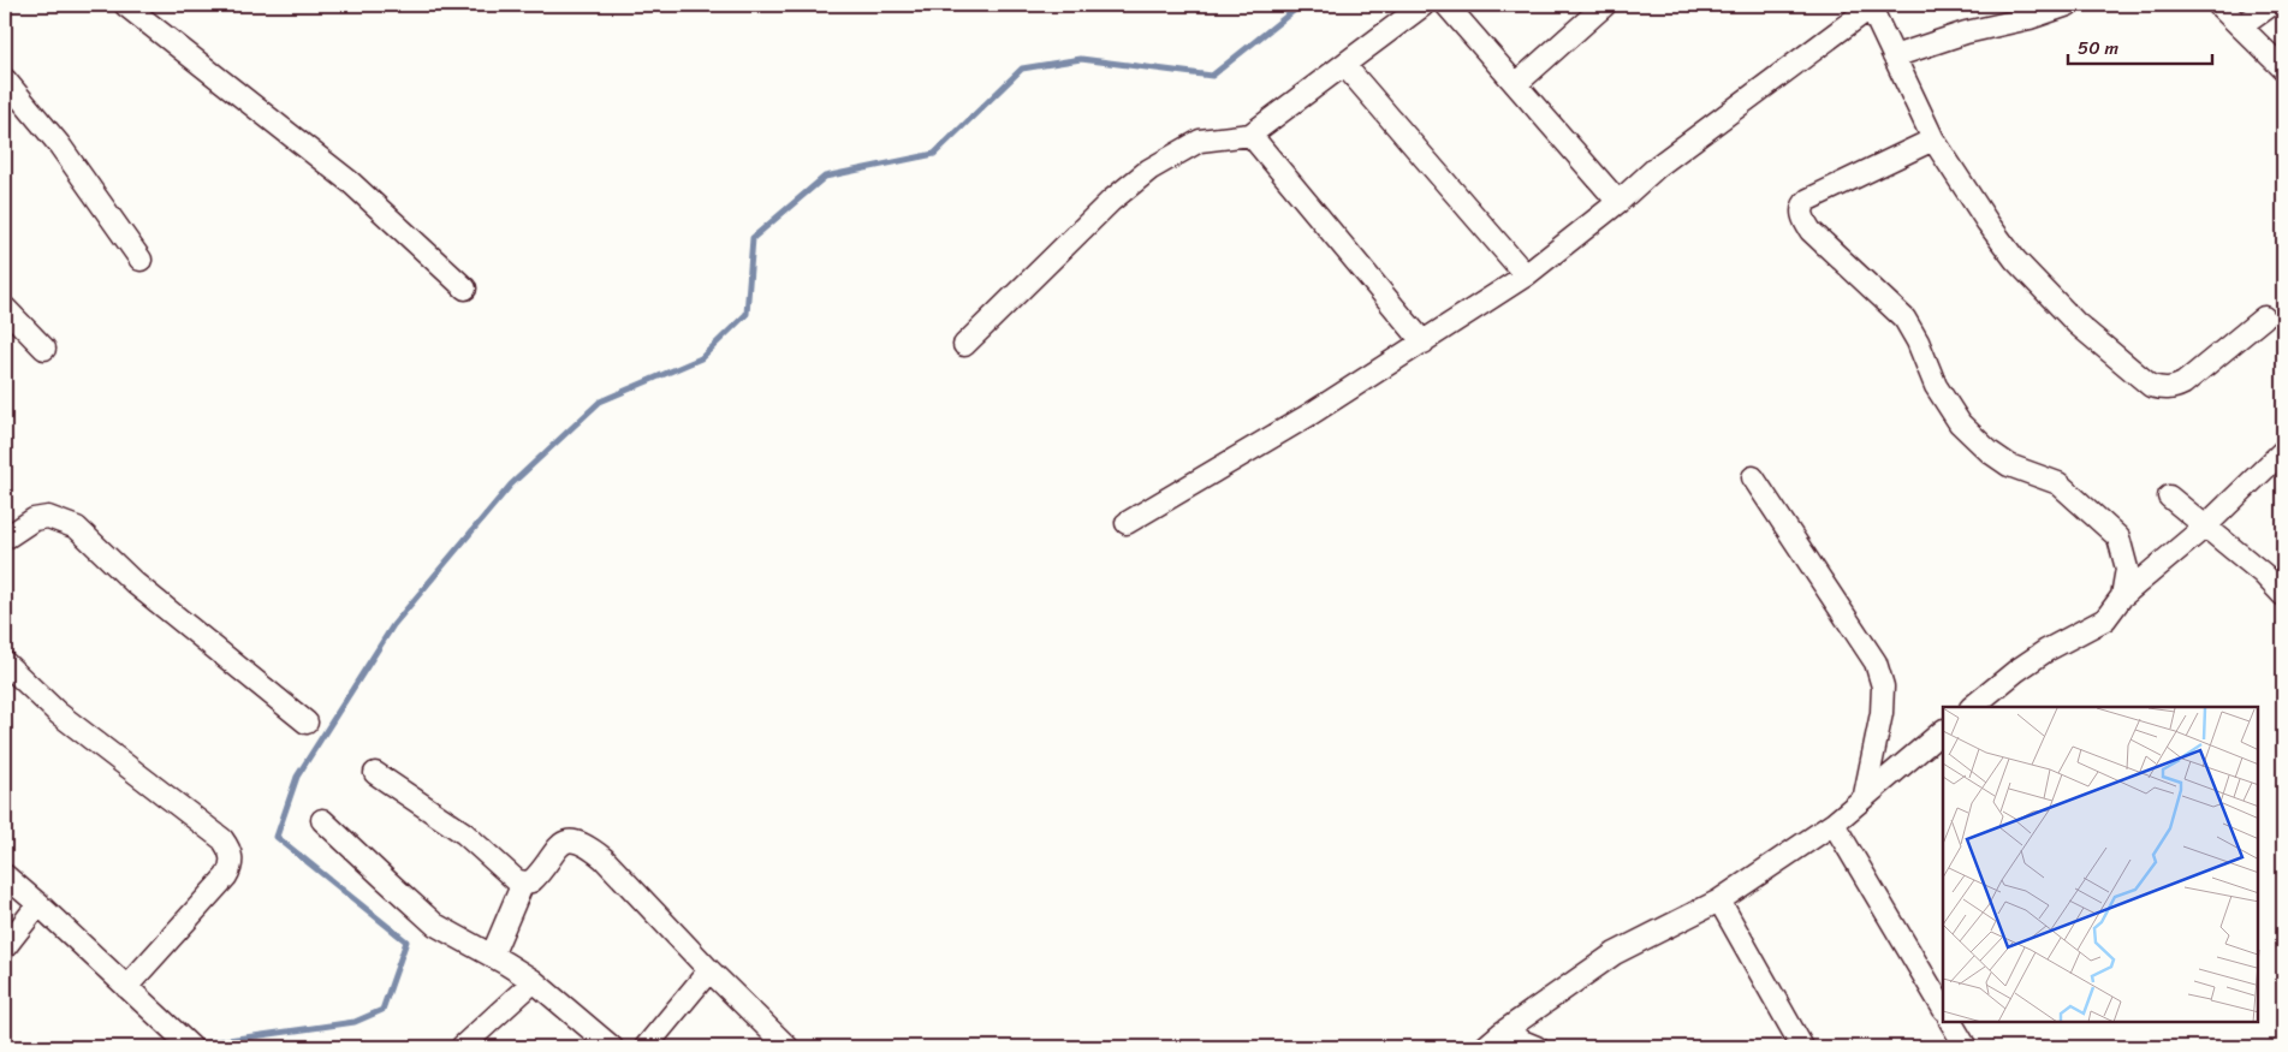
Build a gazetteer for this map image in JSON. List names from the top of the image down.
{
  "scale_bar": "50 m"
}
